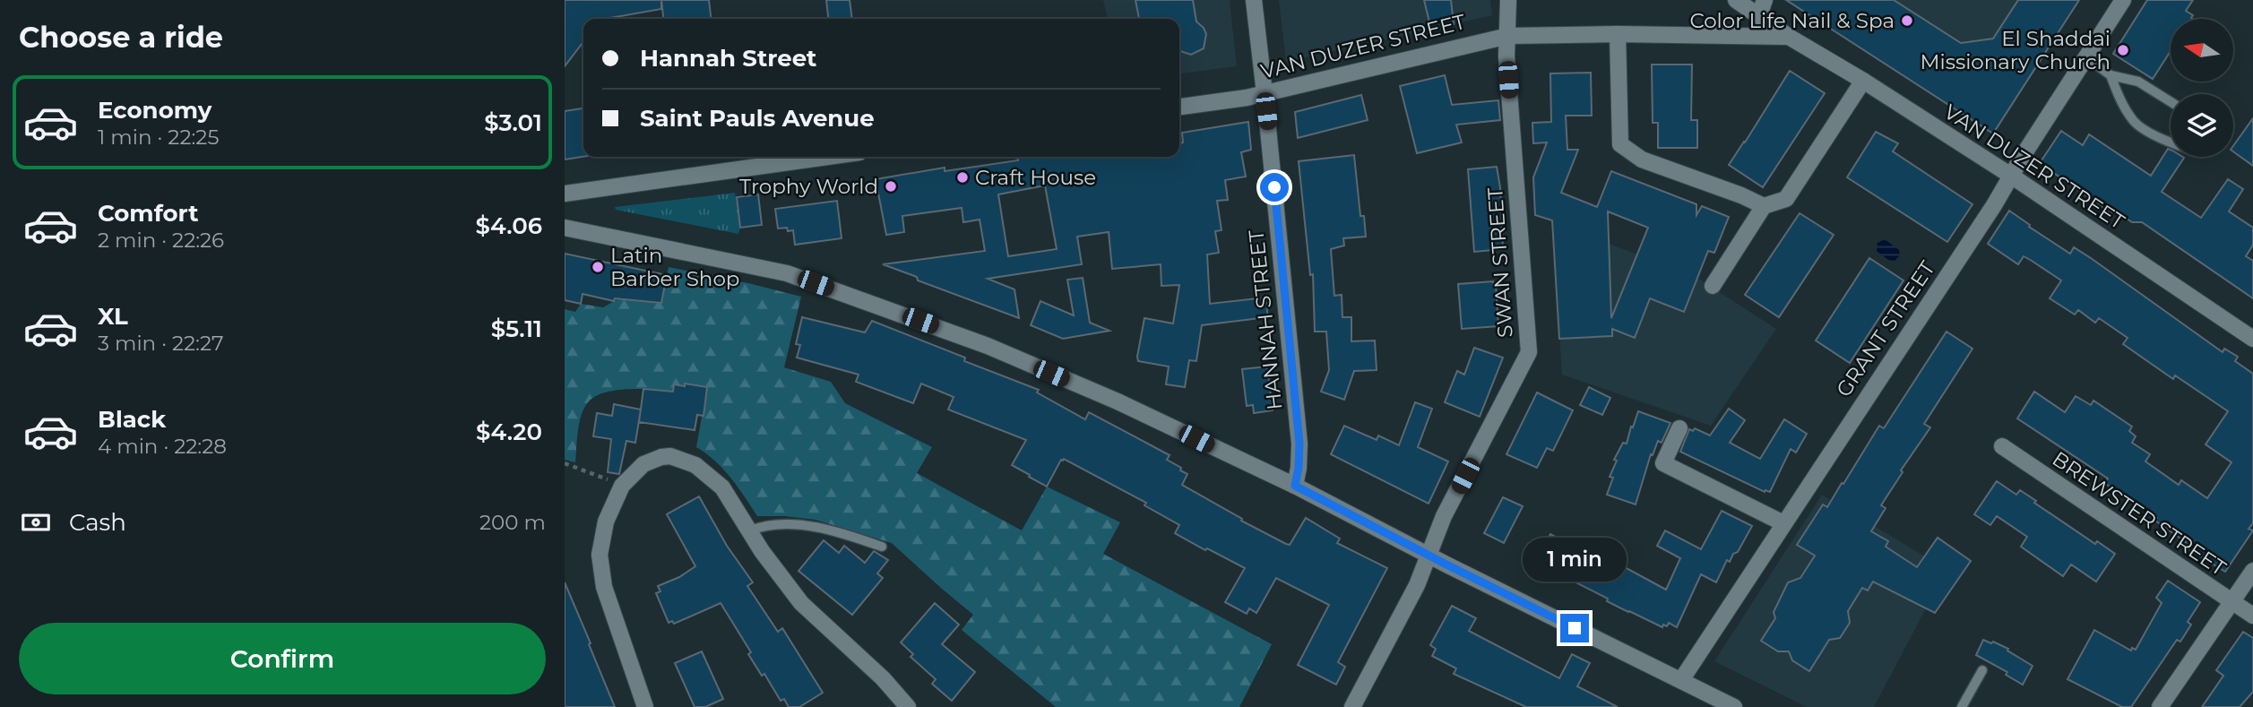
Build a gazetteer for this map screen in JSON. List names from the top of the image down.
{
  "streets": {
    "street": [
      "VAN DUZER STREET",
      "SWAN STREET",
      "HANNAH STREET",
      "GRANT STREET",
      "BREWSTER STREET"
    ]
  },
  "crossings": [
    ["VAN DUZER STREET", "SWAN STREET"],
    ["VAN DUZER STREET", "HANNAH STREET"],
    ["VAN DUZER STREET", "GRANT STREET"]
  ],
  "places": [
    "Color Life Nail & Spa",
    "El Shaddai Missionary Church",
    "Craft House",
    "Trophy World",
    "Latin Barber Shop"
  ],
  "north": "left",
  "page": {
    "heading": "Choose a ride",
    "banner": ["Hannah Street", "Saint Pauls Avenue"],
    "list": [
      {
        "name": "Economy",
        "note": "1 min · 22:25",
        "value": "$3.01"
      },
      {
        "name": "Comfort",
        "note": "2 min · 22:26",
        "value": "$4.06"
      },
      {
        "name": "XL",
        "note": "3 min · 22:27",
        "value": "$5.11"
      },
      {
        "name": "Black",
        "note": "4 min · 22:28",
        "value": "$4.20"
      }
    ],
    "pay": ["Cash", "200 m"],
    "bubble": "1 min",
    "buttons": "Confirm"
  }
}
